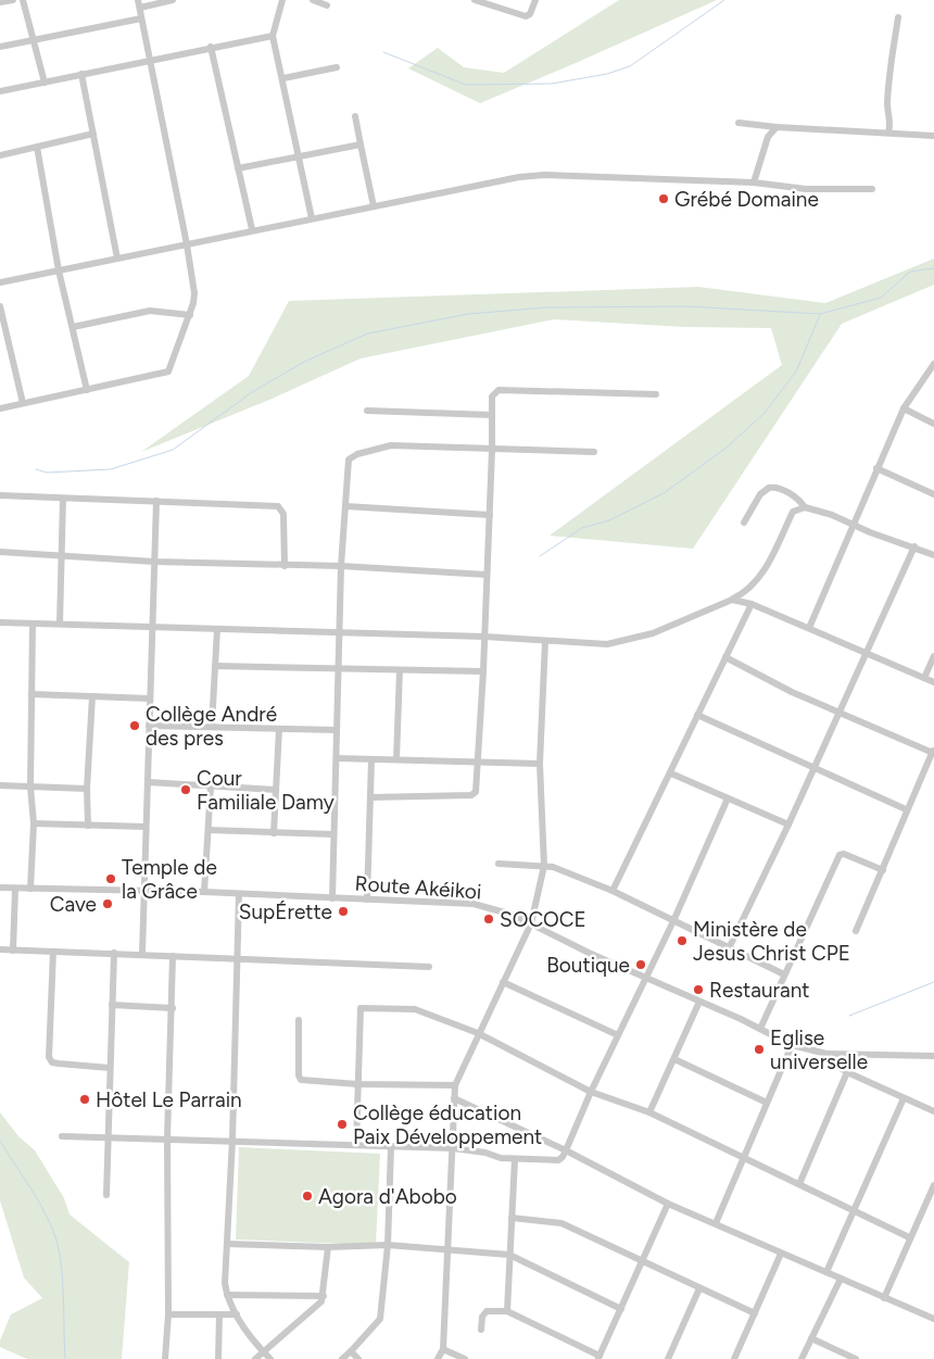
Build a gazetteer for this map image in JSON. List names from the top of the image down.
{
  "streets": {
    "street": ["Route Akéikoi"]
  },
  "places": [
    "Grébé Domaine",
    "Collège André des pres",
    "Cour Familiale Damy",
    "Temple de la Grâce",
    "Cave",
    "SupÉrette",
    "SOCOCE",
    "Ministère de Jesus Christ CPE",
    "Boutique",
    "Restaurant",
    "Eglise universelle",
    "Hôtel Le Parrain",
    "Collège éducation Paix Développement",
    "Agora d'Abobo"
  ]
}
